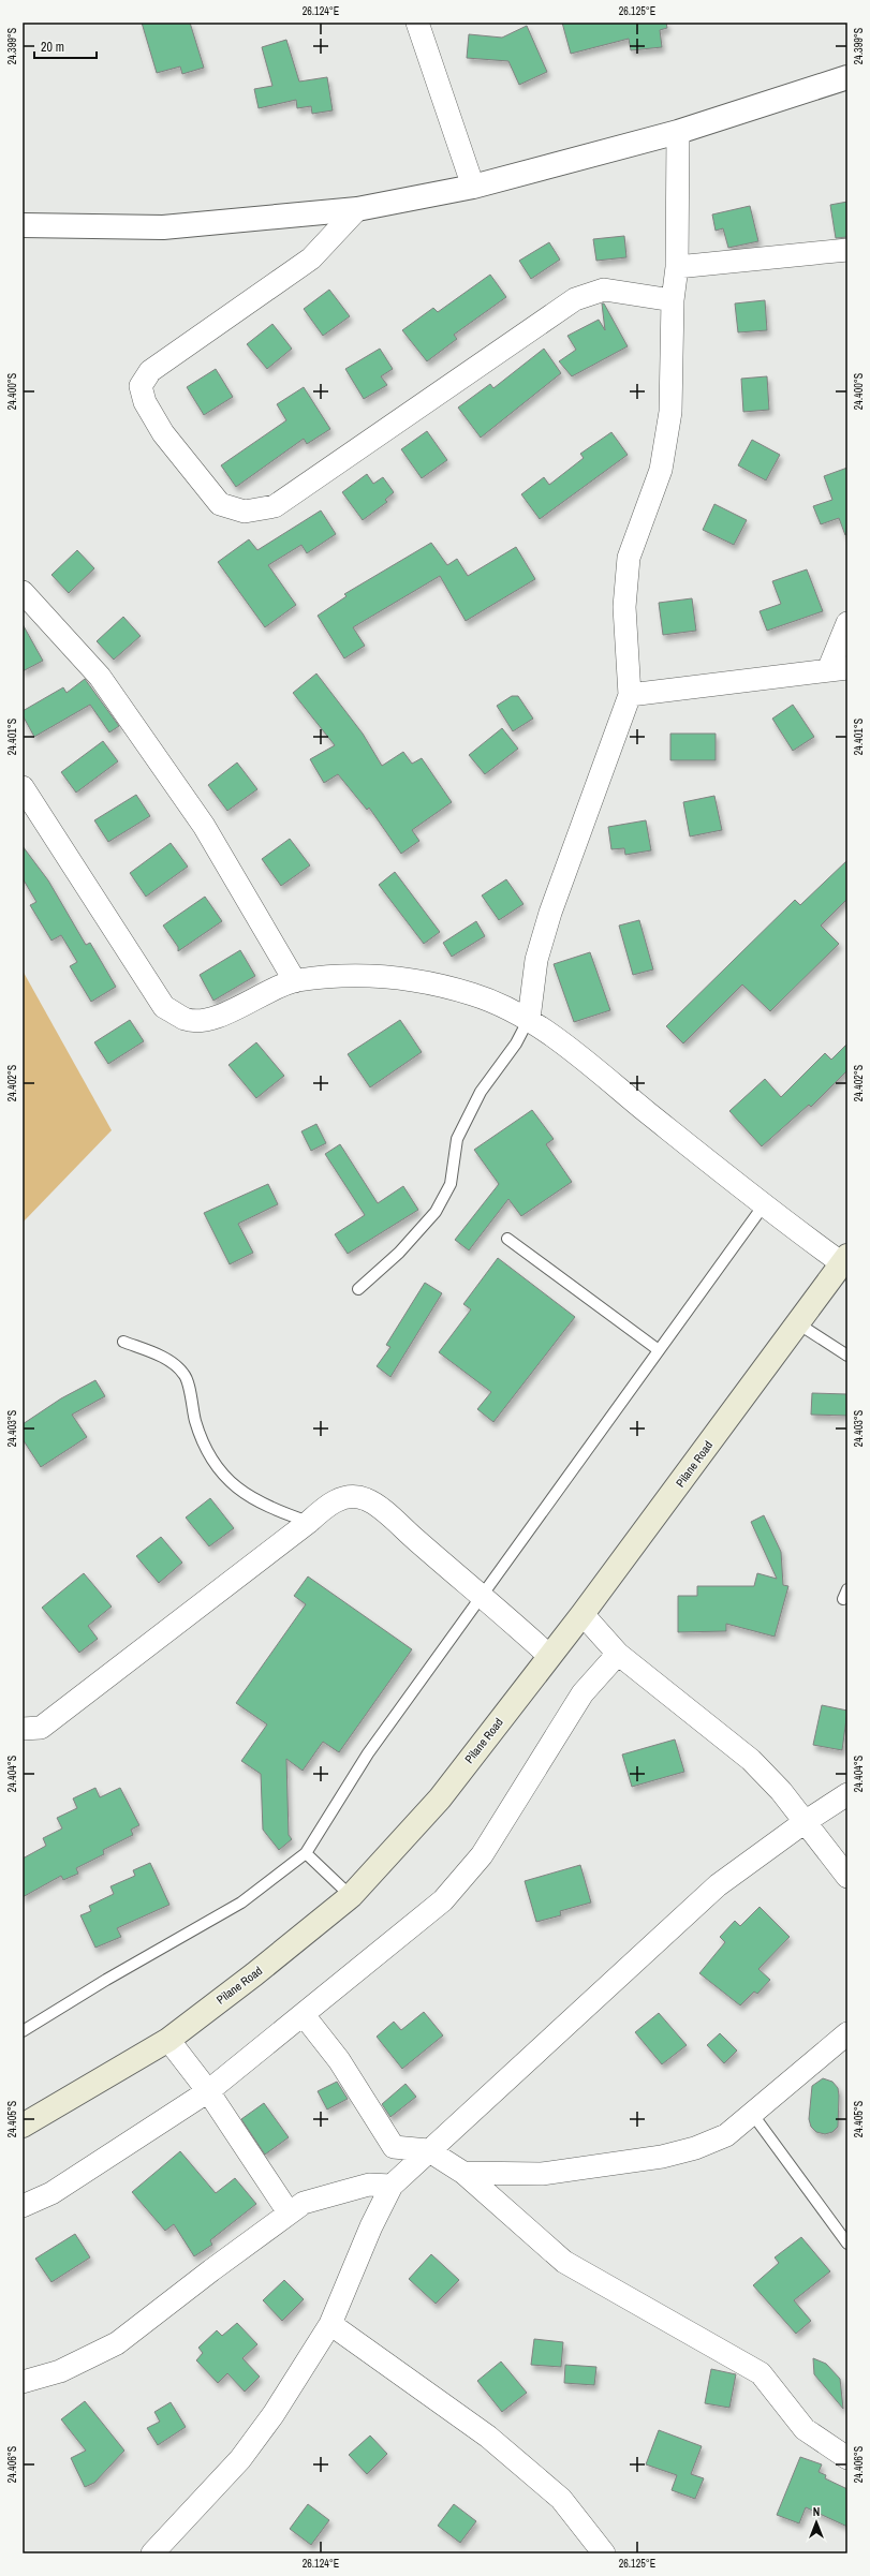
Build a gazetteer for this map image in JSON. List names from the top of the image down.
{
  "streets": {
    "main road": ["Pilane Road"]
  },
  "scale_bar": "20 m",
  "north": "top",
  "coordinates": [
    "26.124°E",
    "26.125°E",
    "24.399°S",
    "24.400°S",
    "24.401°S",
    "24.402°S",
    "24.403°S",
    "24.404°S",
    "24.405°S",
    "24.406°S"
  ]
}
